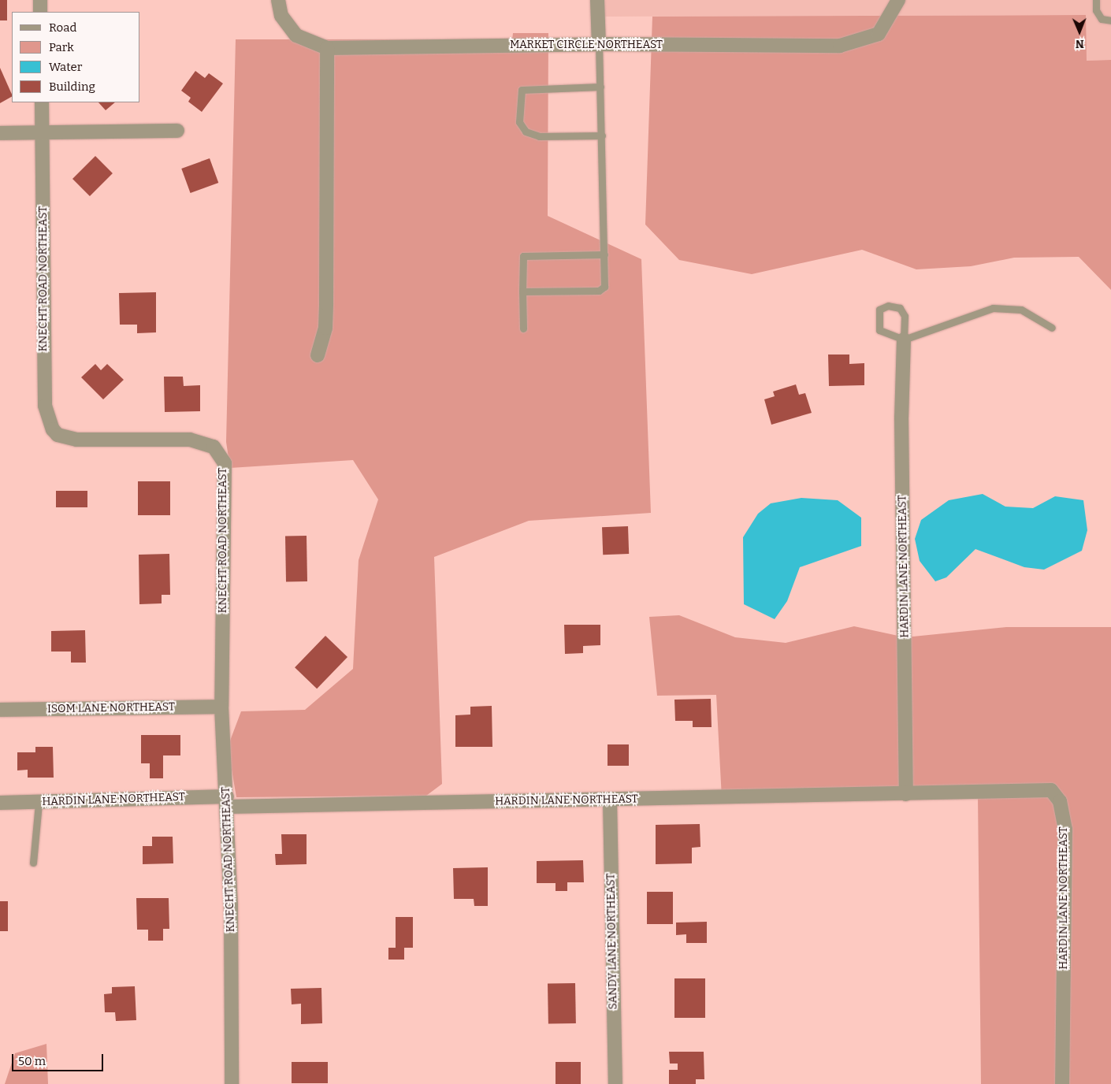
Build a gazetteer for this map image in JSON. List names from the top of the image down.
{
  "streets": {
    "street": [
      "MARKET CIRCLE NORTHEAST",
      "KNECHT ROAD NORTHEAST",
      "HARDIN LANE NORTHEAST",
      "ISOM LANE NORTHEAST",
      "SANDY LANE NORTHEAST"
    ]
  },
  "crossings": [
    ["KNECHT ROAD NORTHEAST", "HARDIN LANE NORTHEAST"],
    ["KNECHT ROAD NORTHEAST", "ISOM LANE NORTHEAST"],
    ["HARDIN LANE NORTHEAST", "SANDY LANE NORTHEAST"]
  ],
  "legend": [
    "Road",
    "Park",
    "Water",
    "Building"
  ],
  "scale_bar": "50 m",
  "north": "bottom"
}
